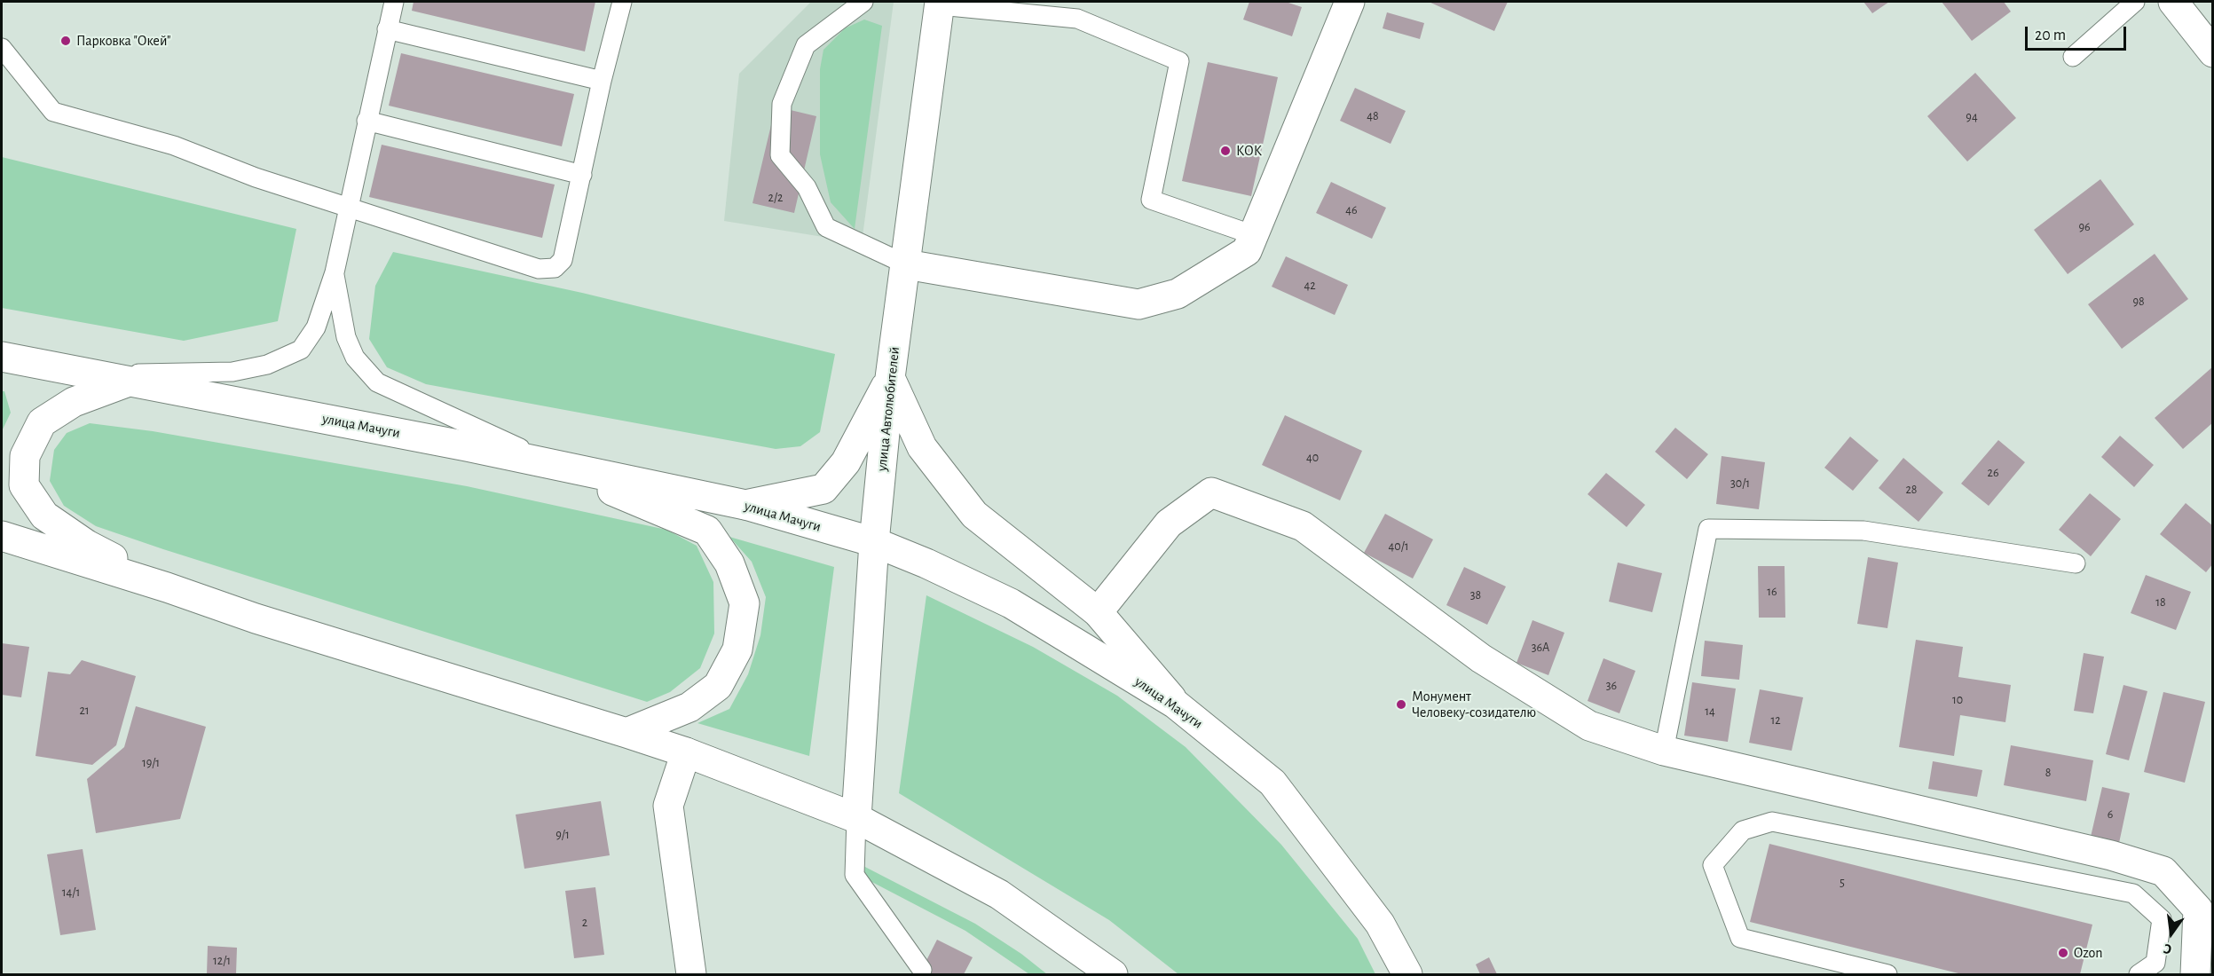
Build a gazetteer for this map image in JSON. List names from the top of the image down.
{
  "streets": {
    "street": ["улица Автолюбителей", "улица Мачуги"]
  },
  "crossings": [
    ["улица Автолюбителей", "улица Мачуги"]
  ],
  "places": [
    "Парковка \"Окей\"",
    "КОК",
    "Монумент Человеку-созидателю",
    "Ozon"
  ],
  "house_numbers": [
    "48",
    "94",
    "2/2",
    "46",
    "96",
    "42",
    "98",
    "40",
    "26",
    "30/1",
    "28",
    "40/1",
    "16",
    "38",
    "18",
    "36А",
    "36",
    "10",
    "21",
    "14",
    "12",
    "19/1",
    "8",
    "6",
    "9/1",
    "5",
    "14/1",
    "2",
    "12/1"
  ],
  "scale_bar": "20 m",
  "north": "bottom"
}
